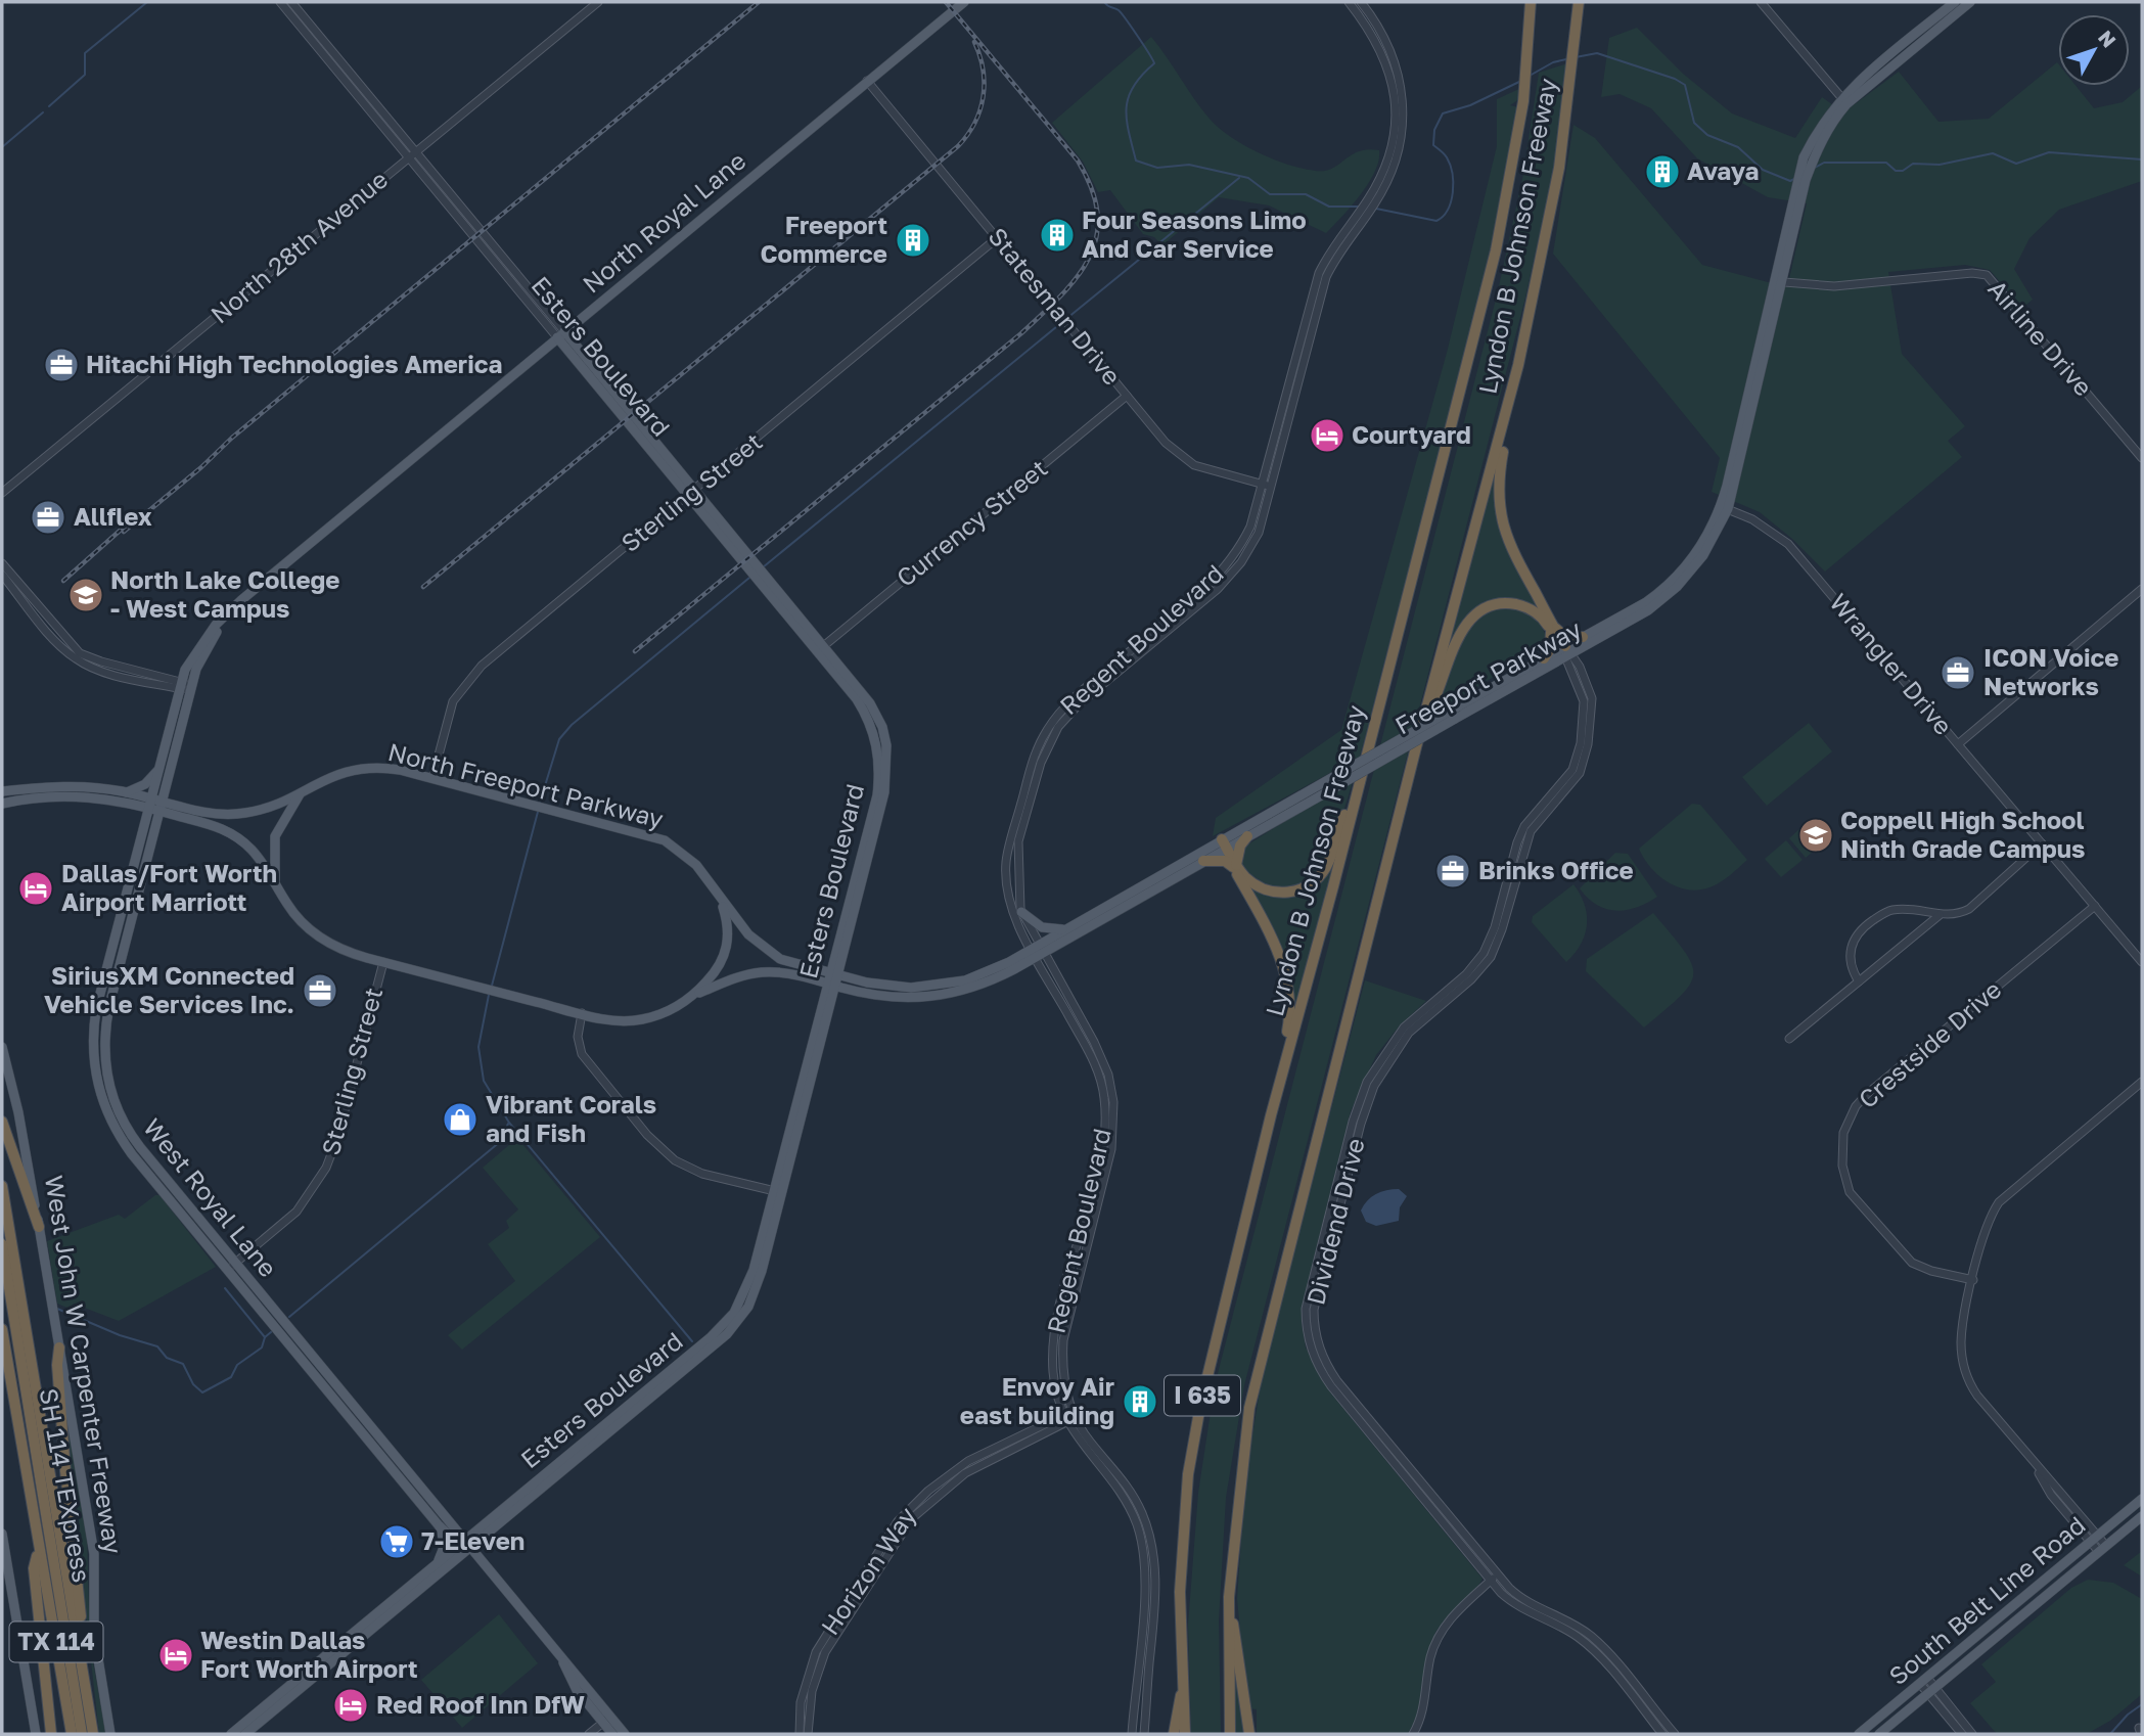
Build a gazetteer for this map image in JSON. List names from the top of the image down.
{
  "streets": {
    "highway": [
      "Lyndon B Johnson Freeway",
      "West John W Carpenter Freeway",
      "I 635",
      "SH 114 TEXpress",
      "TX 114"
    ],
    "main road": [
      "North Royal Lane",
      "Esters Boulevard",
      "Freeport Parkway",
      "North Freeport Parkway",
      "West Royal Lane",
      "South Belt Line Road"
    ],
    "street": [
      "North 28th Avenue",
      "Statesman Drive",
      "Airline Drive",
      "Sterling Street",
      "Currency Street",
      "Regent Boulevard",
      "Wrangler Drive",
      "Crestside Drive",
      "Dividend Drive",
      "Horizon Way"
    ]
  },
  "crossings": [
    ["North Royal Lane", "Statesman Drive"],
    ["North Royal Lane", "Esters Boulevard"],
    ["North Royal Lane", "West Royal Lane"],
    ["North 28th Avenue", "Esters Boulevard"],
    ["Statesman Drive", "Sterling Street"],
    ["Statesman Drive", "Currency Street"],
    ["Statesman Drive", "Regent Boulevard"],
    ["Airline Drive", "Freeport Parkway"],
    ["Esters Boulevard", "Sterling Street"],
    ["Esters Boulevard", "Currency Street"],
    ["Esters Boulevard", "Freeport Parkway"],
    ["Esters Boulevard", "West Royal Lane"],
    ["Sterling Street", "North Freeport Parkway"],
    ["Sterling Street", "West Royal Lane"],
    ["Regent Boulevard", "Freeport Parkway"],
    ["Regent Boulevard", "Horizon Way"],
    ["Wrangler Drive", "Freeport Parkway"],
    ["Wrangler Drive", "Crestside Drive"],
    ["Freeport Parkway", "North Freeport Parkway"],
    ["Freeport Parkway", "Dividend Drive"]
  ],
  "places": {
    "building": [
      "Avaya",
      "Four Seasons Limo And Car Service",
      "Freeport Commerce",
      "Envoy Air east building"
    ],
    "office": [
      "Hitachi High Technologies America",
      "Allflex",
      "ICON Voice Networks",
      "Brinks Office",
      "SiriusXM Connected Vehicle Services Inc."
    ],
    "hotel": [
      "Courtyard",
      "Dallas/Fort Worth Airport Marriott",
      "Westin Dallas Fort Worth Airport",
      "Red Roof Inn DfW"
    ],
    "school or university": ["North Lake College - West Campus", "Coppell High School Ninth Grade Campus"],
    "shop": ["Vibrant Corals and Fish"],
    "supermarket": ["7-Eleven"]
  },
  "north": "top right"
}
